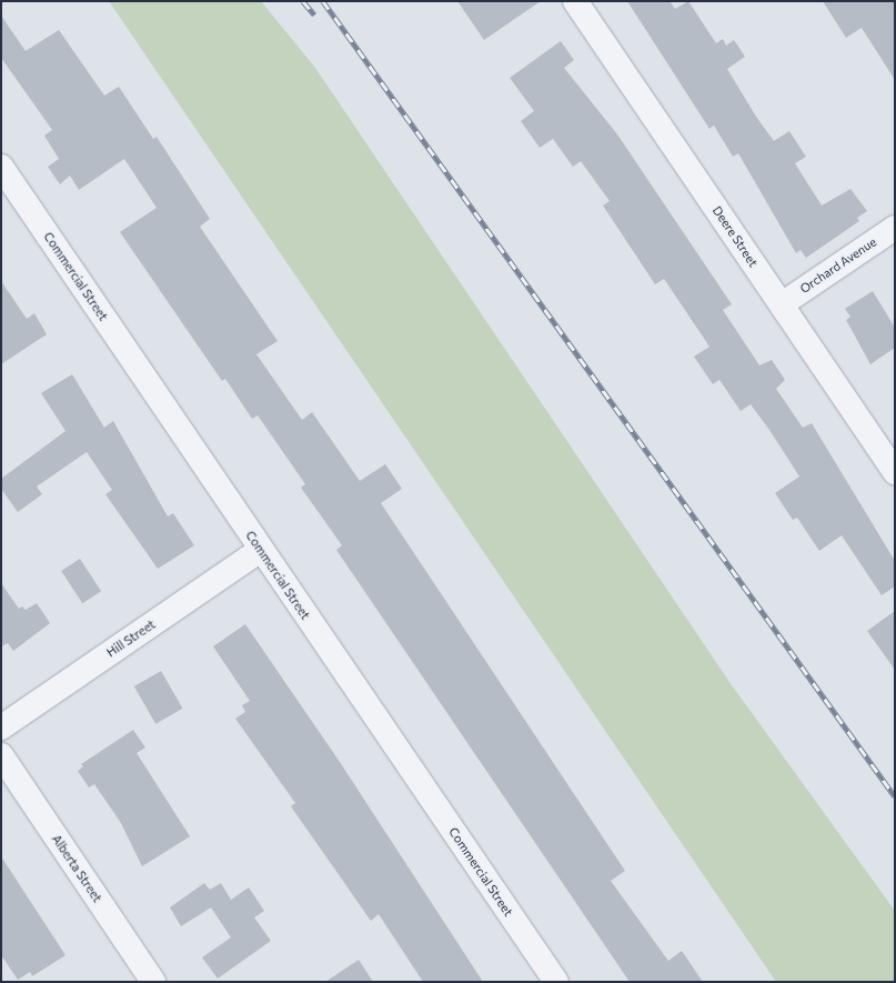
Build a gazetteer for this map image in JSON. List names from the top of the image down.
{
  "streets": {
    "street": [
      "Deere Street",
      "Orchard Avenue",
      "Commercial Street",
      "Hill Street",
      "Alberta Street"
    ]
  },
  "crossings": [
    ["Deere Street", "Orchard Avenue"],
    ["Commercial Street", "Hill Street"]
  ]
}
